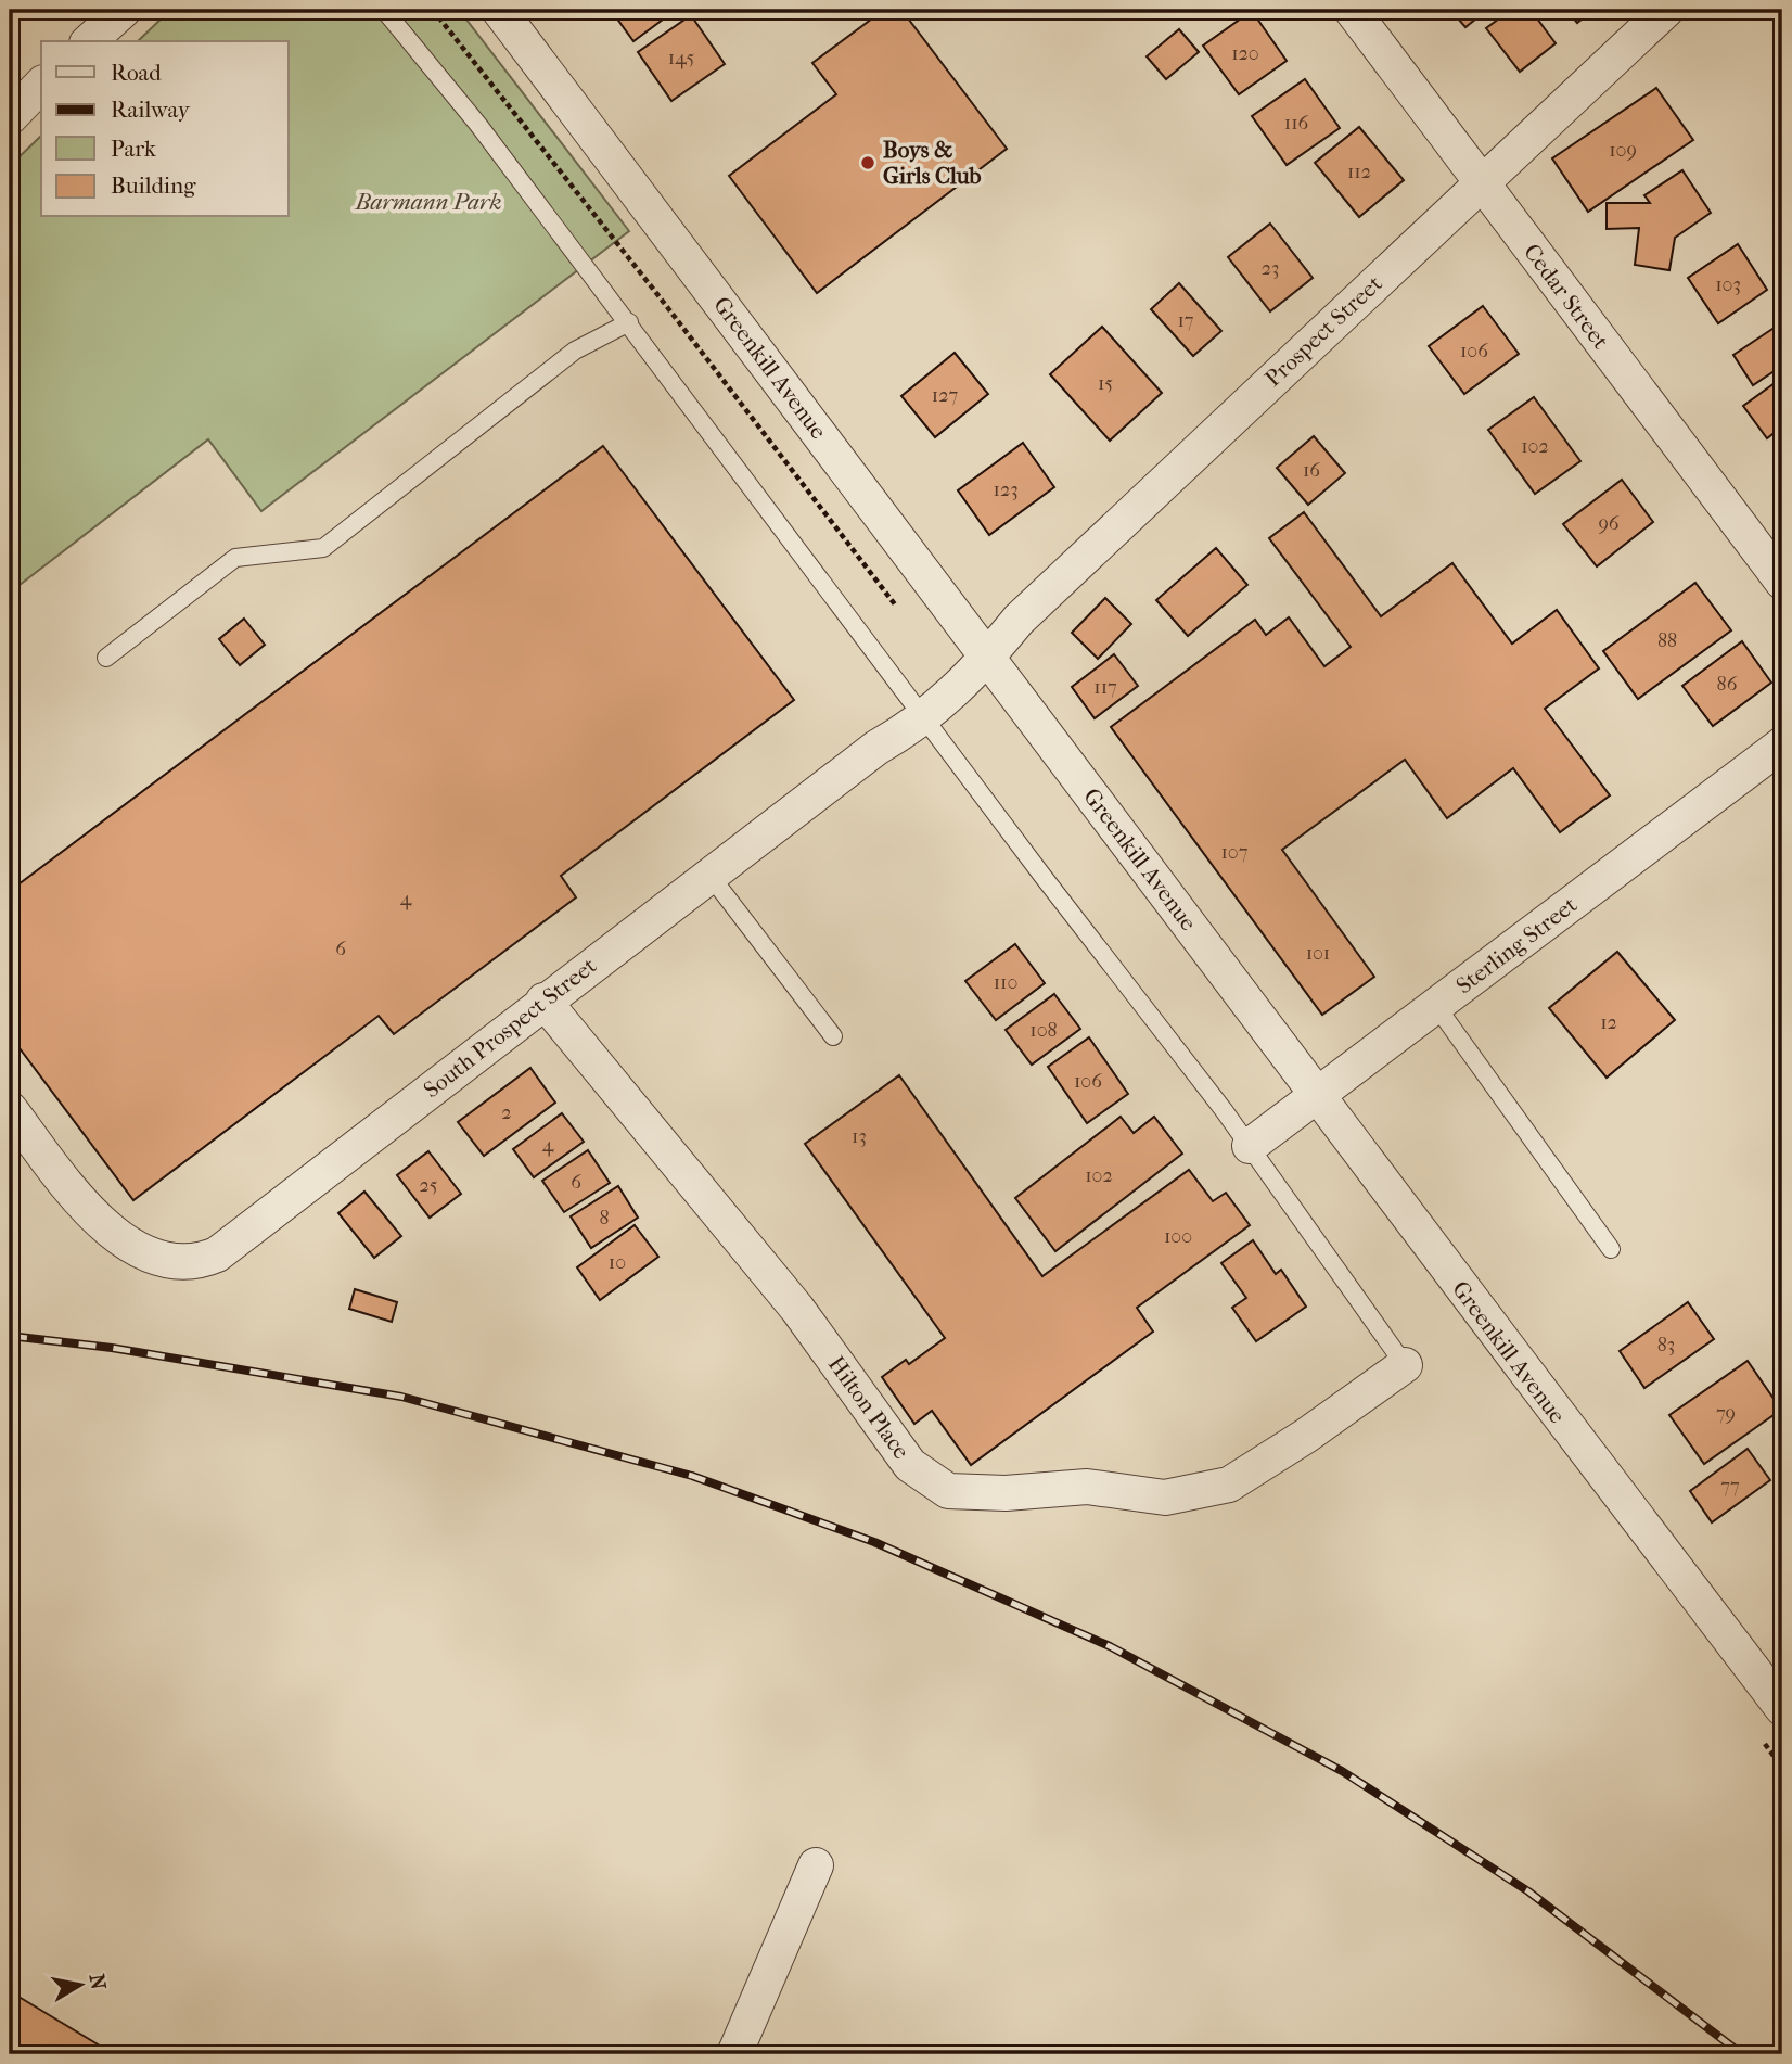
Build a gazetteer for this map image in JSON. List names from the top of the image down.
{
  "streets": {
    "street": [
      "Cedar Street",
      "Prospect Street",
      "Greenkill Avenue",
      "Sterling Street",
      "South Prospect Street",
      "Hilton Place"
    ]
  },
  "crossings": [
    ["Cedar Street", "Prospect Street"],
    ["Prospect Street", "Greenkill Avenue"],
    ["Prospect Street", "South Prospect Street"],
    ["Greenkill Avenue", "Sterling Street"],
    ["Greenkill Avenue", "South Prospect Street"],
    ["South Prospect Street", "Hilton Place"]
  ],
  "parks": ["Barmann Park"],
  "places": ["Boys & Girls Club"],
  "house_numbers": [
    "120",
    "145",
    "116",
    "109",
    "112",
    "23",
    "103",
    "17",
    "106",
    "15",
    "127",
    "102",
    "16",
    "123",
    "96",
    "88",
    "86",
    "117",
    "107",
    "4",
    "6",
    "101",
    "110",
    "12",
    "108",
    "106",
    "2",
    "13",
    "4",
    "102",
    "6",
    "25",
    "8",
    "100",
    "10",
    "83",
    "79",
    "77"
  ],
  "legend": [
    "Road",
    "Railway",
    "Park",
    "Building"
  ],
  "north": "right"
}
